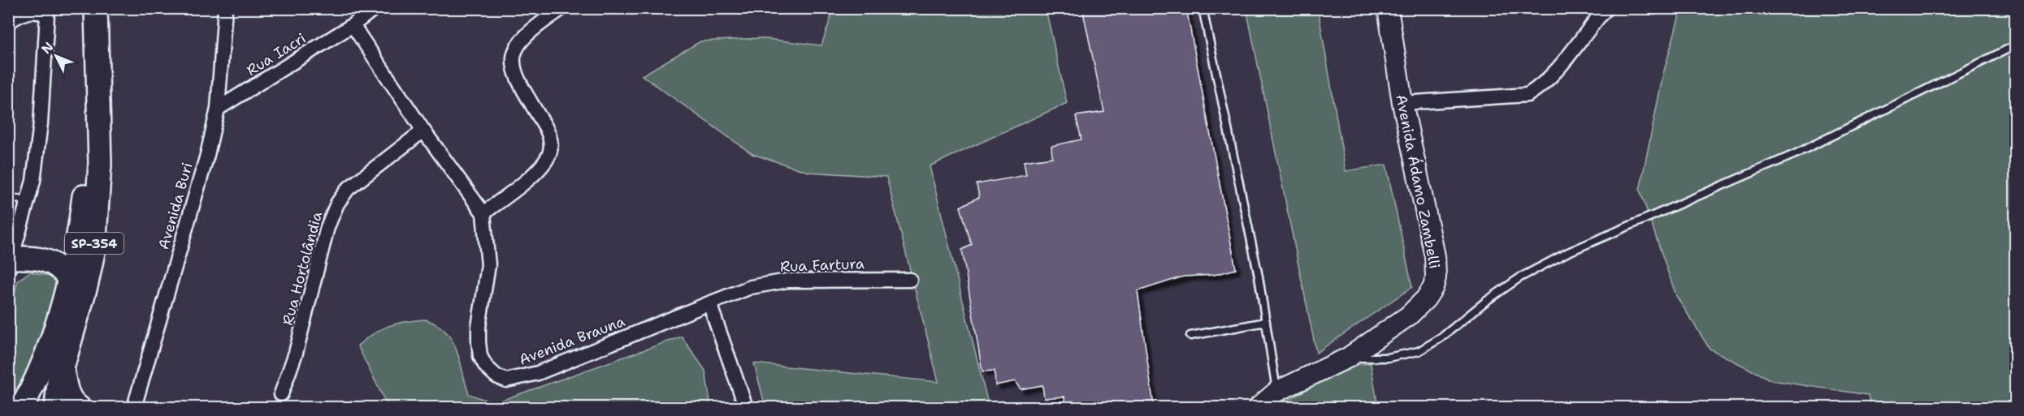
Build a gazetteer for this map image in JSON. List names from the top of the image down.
{
  "streets": {
    "main road": ["SP-354"],
    "street": [
      "Rua Iacri",
      "Avenida Ádamo Zambelli",
      "Avenida Buri",
      "Rua Fartura",
      "Rua Hortolândia",
      "Avenida Brauna"
    ]
  },
  "crossings": [
    ["Rua Iacri", "Avenida Buri"],
    ["Rua Fartura", "Avenida Brauna"]
  ],
  "north": "top left"
}
